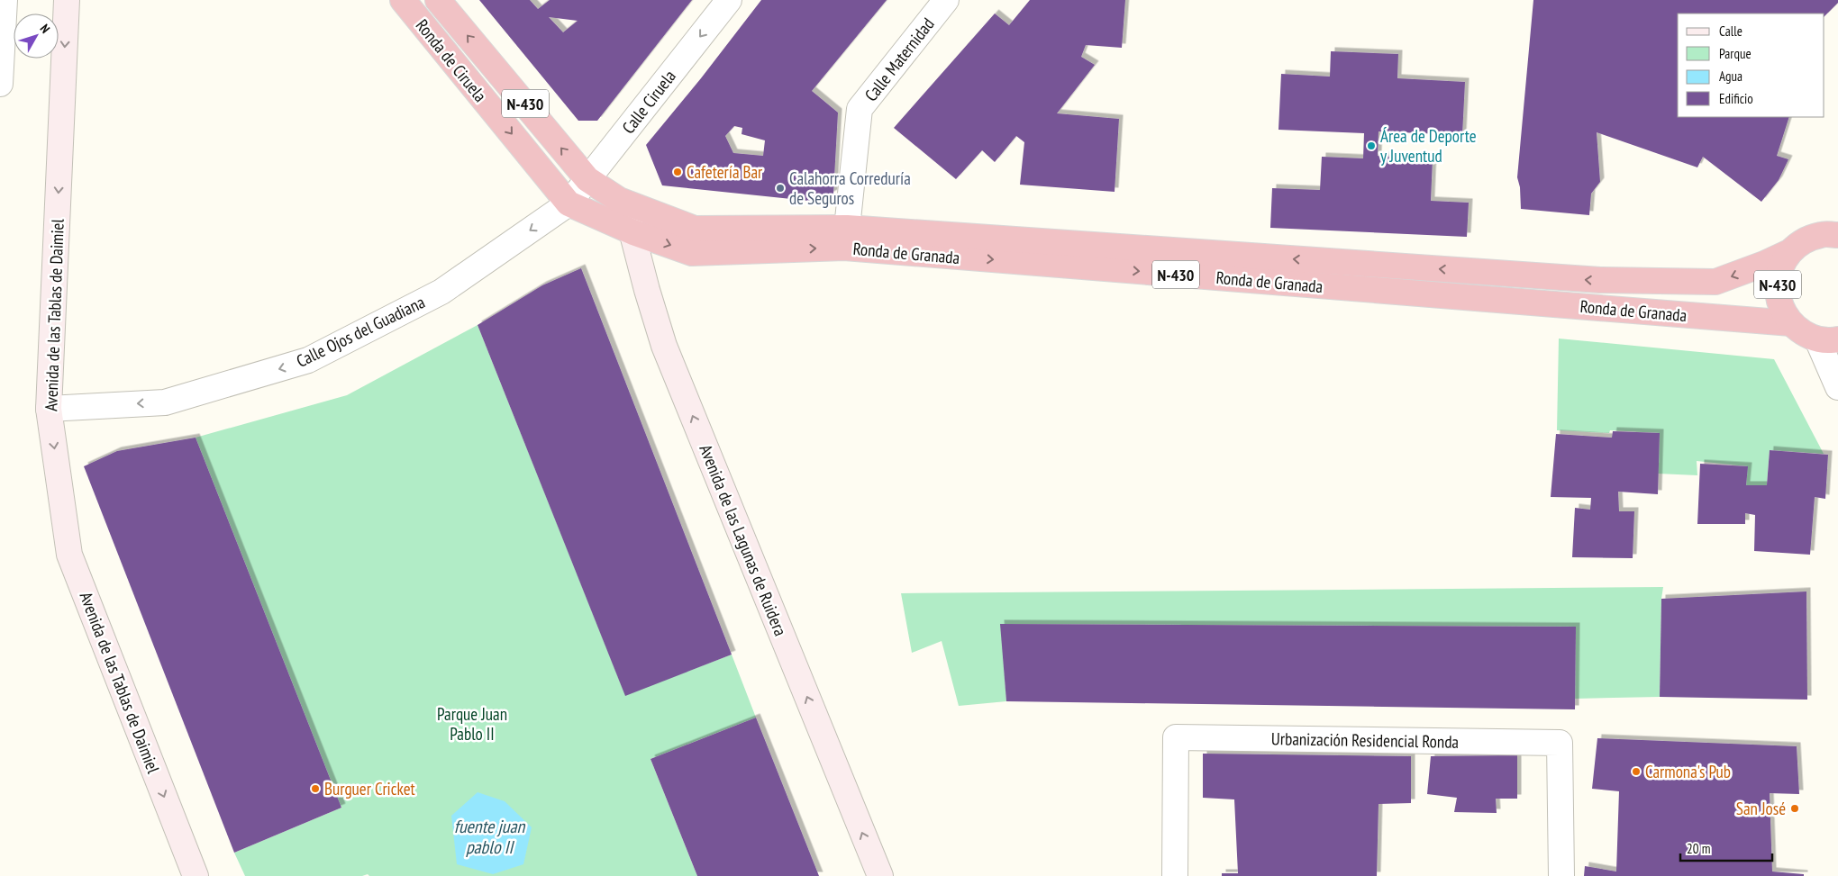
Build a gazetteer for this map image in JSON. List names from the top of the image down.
{
  "streets": {
    "highway": ["Ronda de Ciruela", "N-430", "Ronda de Granada"],
    "main road": ["Avenida de las Tablas de Daimiel", "Avenida de las Lagunas de Ruidera"],
    "street": [
      "Calle Maternidad",
      "Calle Ciruela",
      "Calle Ojos del Guadiana",
      "Urbanización Residencial Ronda"
    ]
  },
  "crossings": [
    ["Calle Maternidad", "Ronda de Granada"],
    ["Ronda de Ciruela", "Calle Ciruela"],
    ["Ronda de Ciruela", "Ronda de Granada"],
    ["Ronda de Ciruela", "Calle Ojos del Guadiana"],
    ["Ronda de Ciruela", "Avenida de las Lagunas de Ruidera"],
    ["Calle Ciruela", "Ronda de Granada"],
    ["Calle Ciruela", "Calle Ojos del Guadiana"],
    ["N-430", "Ronda de Granada"],
    ["Ronda de Granada", "Calle Ojos del Guadiana"],
    ["Ronda de Granada", "Avenida de las Lagunas de Ruidera"],
    ["Avenida de las Tablas de Daimiel", "Calle Ojos del Guadiana"]
  ],
  "one_way": [
    "Calle Ciruela",
    "Avenida de las Tablas de Daimiel",
    "Calle Ojos del Guadiana",
    "Avenida de las Lagunas de Ruidera"
  ],
  "water": ["fuente juan pablo II"],
  "parks": ["Parque Juan Pablo II"],
  "places": [
    "Área de Deporte y Juventud",
    "Cafetería Bar",
    "Calahorra Correduría de Seguros",
    "Carmona's Pub",
    "Burguer Cricket",
    "San José"
  ],
  "legend": [
    "Calle",
    "Parque",
    "Agua",
    "Edificio"
  ],
  "scale_bar": "20 m",
  "north": "top right"
}
